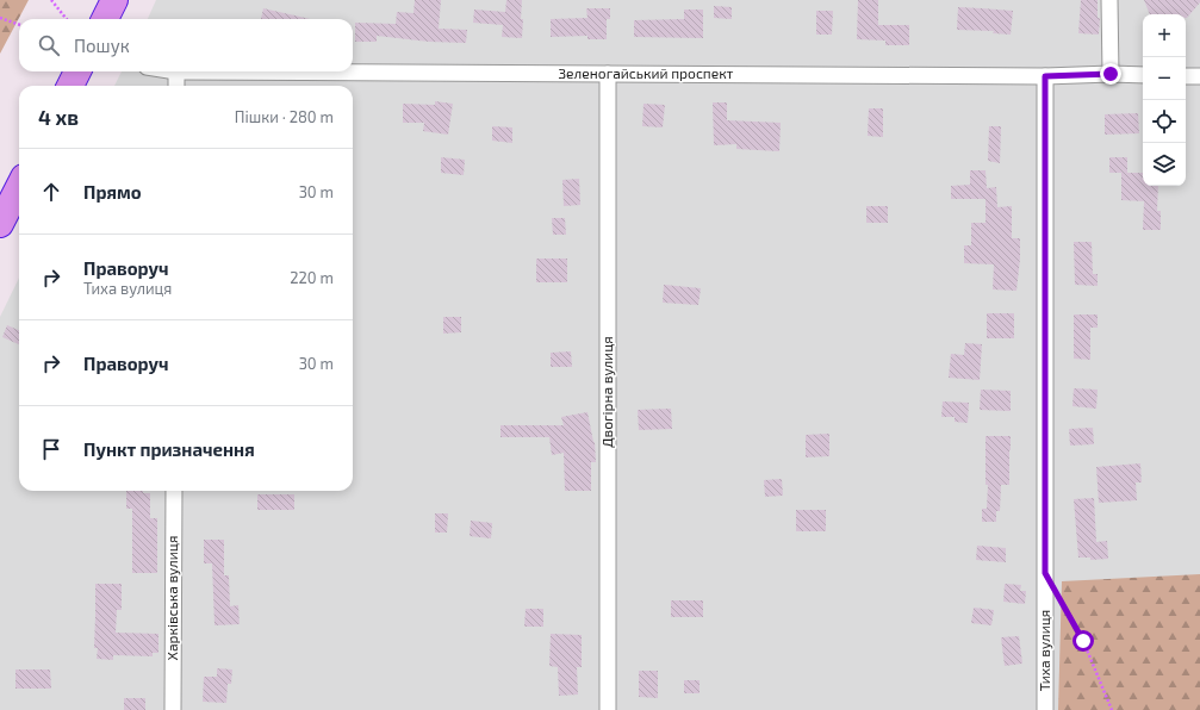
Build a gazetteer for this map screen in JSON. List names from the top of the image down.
{
  "streets": {
    "street": [
      "Зеленогайський проспект",
      "Двогірна вулиця",
      "Харківська вулиця",
      "Тиха вулиця"
    ]
  },
  "crossings": [
    ["Зеленогайський проспект", "Двогірна вулиця"],
    ["Зеленогайський проспект", "Тиха вулиця"]
  ],
  "page": {
    "map_buttons": ["+", "−"],
    "search": "Пошук",
    "heading": ["4 хв", "Пішки · 280 m"],
    "list": [
      ["Прямо", "30 m"],
      ["Праворуч", "Тиха вулиця", "220 m"],
      ["Праворуч", "30 m"],
      "Пункт призначення"
    ]
  }
}
